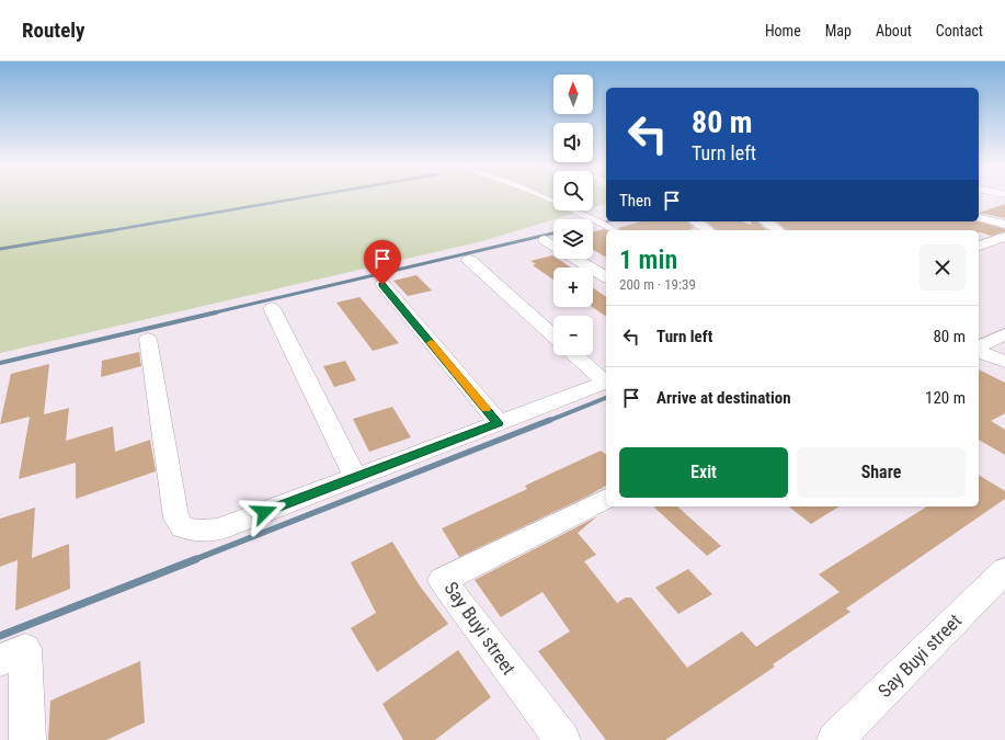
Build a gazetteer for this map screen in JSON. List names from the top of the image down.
{
  "streets": {
    "street": ["Say Buyi street"]
  },
  "north": "top",
  "page": {
    "header": "Routely",
    "nav": [
      "Home",
      "Map",
      "About",
      "Contact"
    ],
    "map_buttons": ["+", "−"],
    "turn": ["80 m", "Turn left"],
    "then": "Then",
    "heading": ["1 min", "200 m · 19:39"],
    "list": [
      {
        "name": "Turn left",
        "value": "80 m"
      },
      {
        "name": "Arrive at destination",
        "value": "120 m"
      }
    ],
    "buttons": ["Exit", "Share"]
  }
}
